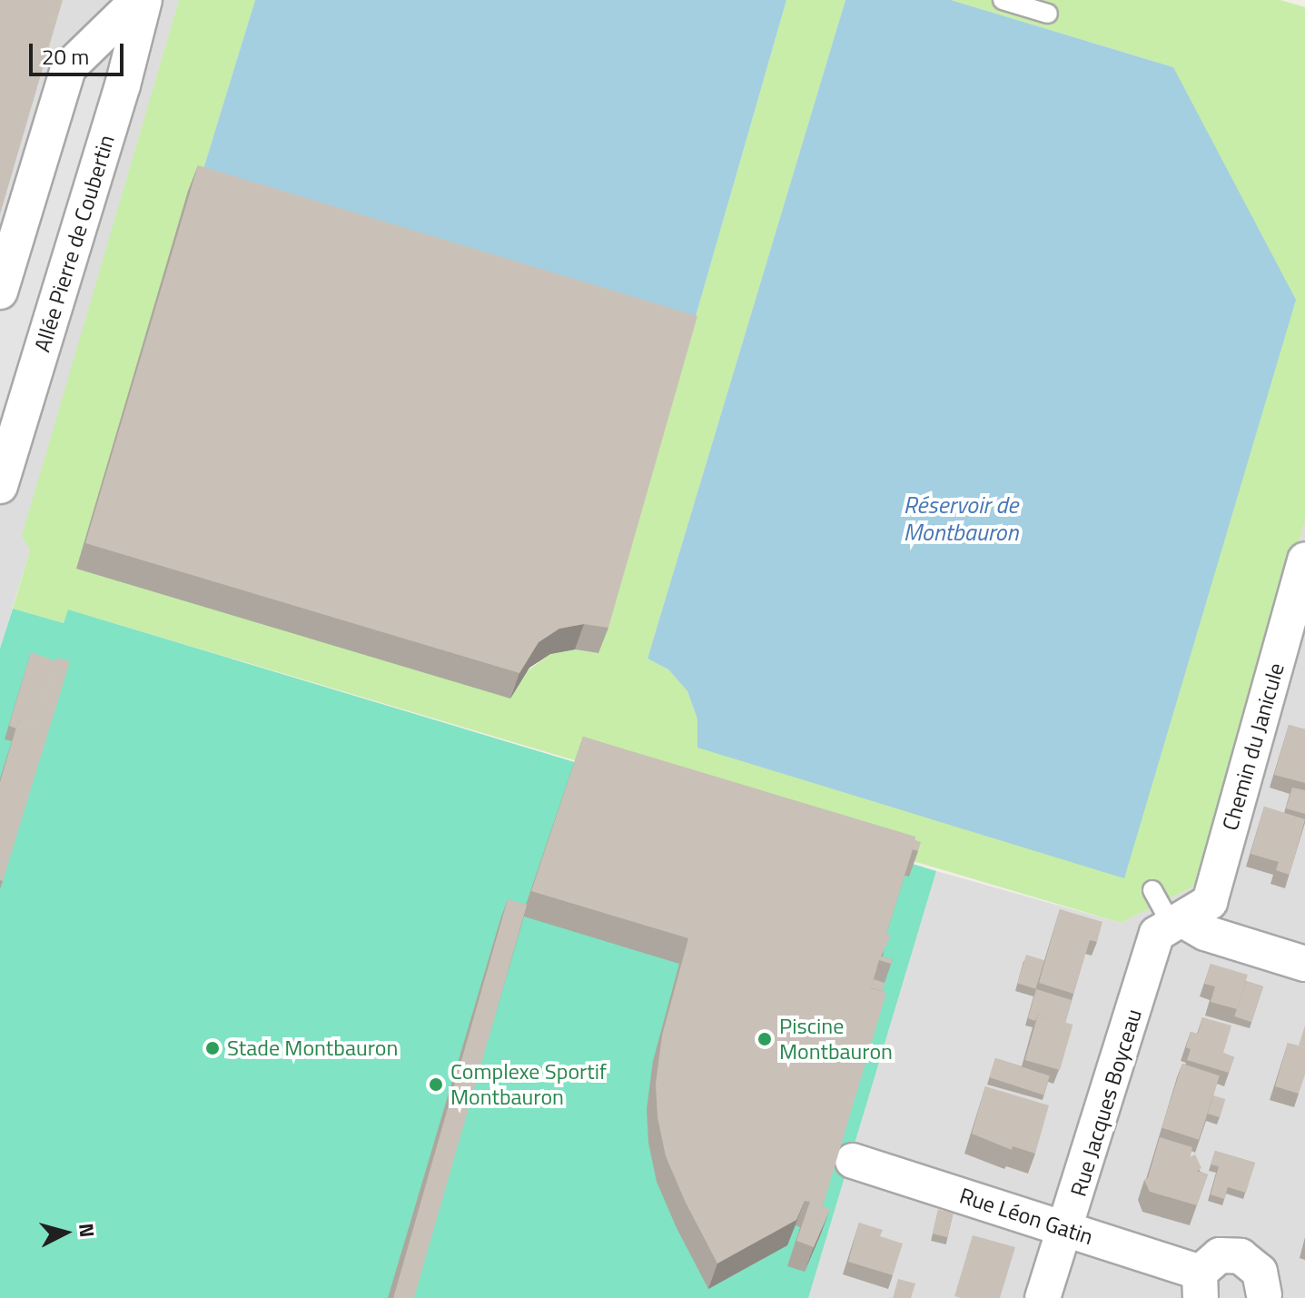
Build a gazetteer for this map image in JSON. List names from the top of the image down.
{
  "streets": {
    "street": [
      "Allée Pierre de Coubertin",
      "Chemin du Janicule",
      "Rue Jacques Boyceau",
      "Rue Léon Gatin"
    ]
  },
  "crossings": [
    ["Chemin du Janicule", "Rue Jacques Boyceau"],
    ["Rue Jacques Boyceau", "Rue Léon Gatin"]
  ],
  "water": ["Réservoir de Montbauron"],
  "places": ["Piscine Montbauron", "Stade Montbauron", "Complexe Sportif Montbauron"],
  "scale_bar": "20 m",
  "north": "right"
}
